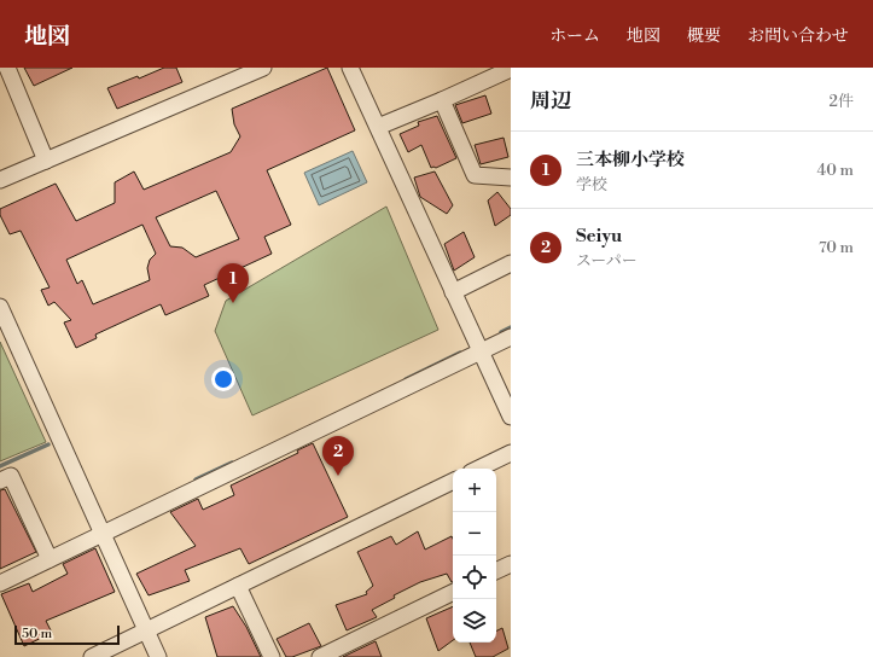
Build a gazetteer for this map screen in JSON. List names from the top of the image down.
{
  "scale_bar": "50 m",
  "page": {
    "header": "地図",
    "nav": [
      "ホーム",
      "地図",
      "概要",
      "お問い合わせ"
    ],
    "heading": ["周辺", "2件"],
    "list": [
      {
        "mark": "1",
        "name": "三本柳小学校",
        "note": "学校",
        "value": "40 m"
      },
      {
        "mark": "2",
        "name": "Seiyu",
        "note": "スーパー",
        "value": "70 m"
      }
    ],
    "pins": ["1", "2"],
    "map_buttons": ["+", "−"],
    "scale": "50 m"
  }
}
